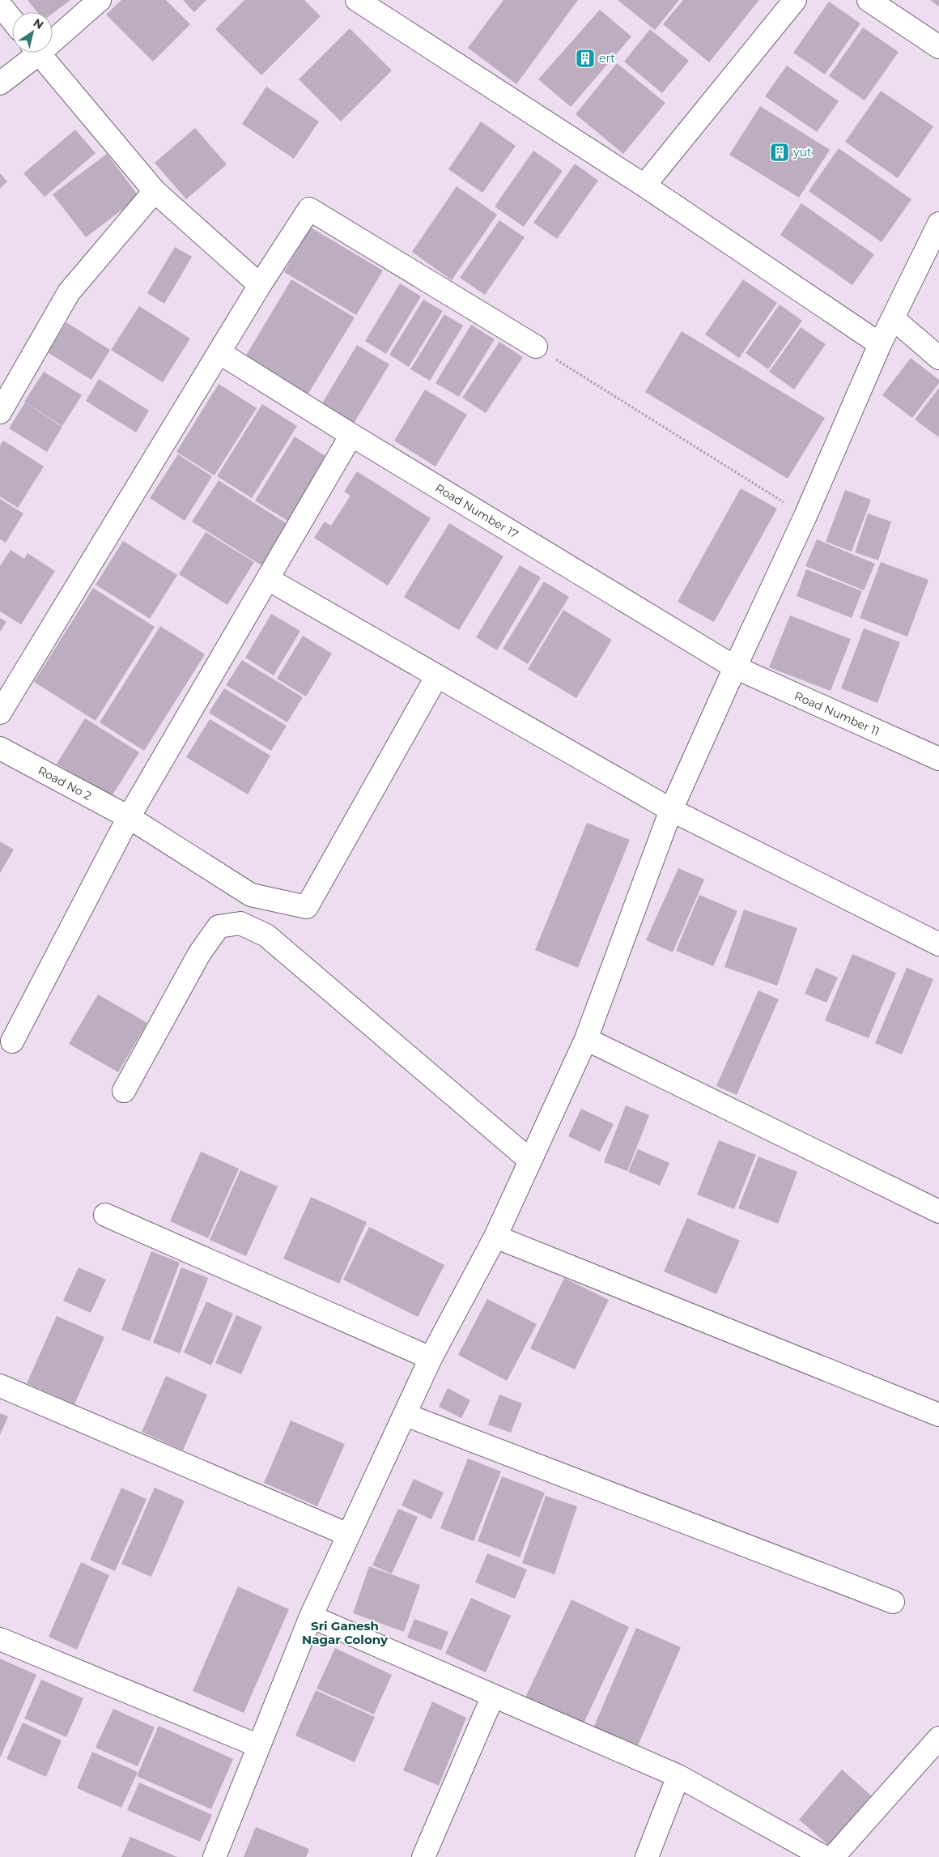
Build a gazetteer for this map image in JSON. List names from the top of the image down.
{
  "streets": {
    "street": ["Road Number 17", "Road Number 11", "Road No 2"]
  },
  "crossings": [
    ["Road Number 17", "Road Number 11"]
  ],
  "districts": ["Sri Ganesh Nagar Colony"],
  "places": {
    "building": ["ert", "yut"]
  },
  "north": "top right"
}
